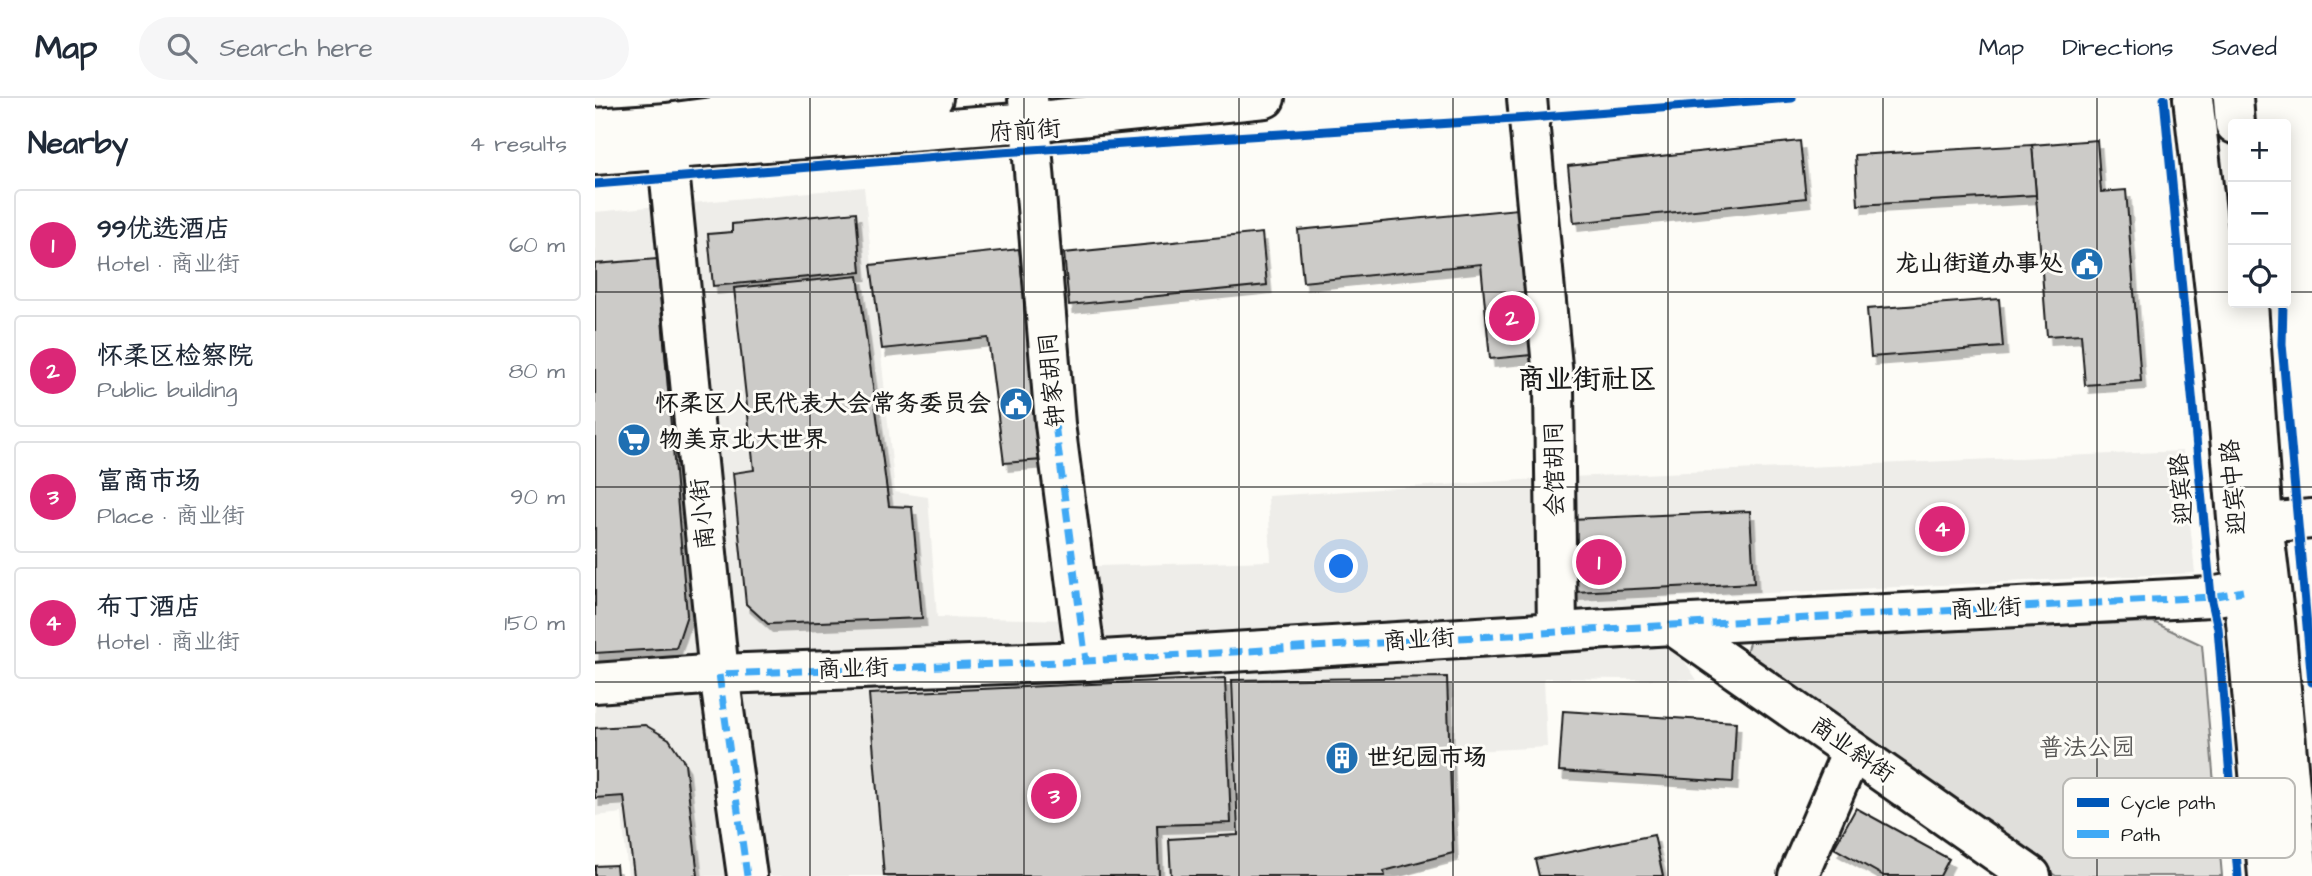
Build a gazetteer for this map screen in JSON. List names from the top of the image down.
{
  "streets": {
    "street": [
      "府前街",
      "钟家胡同",
      "会馆胡同",
      "迎宾中路",
      "南小街",
      "商业街",
      "商业斜街"
    ],
    "cycle path": ["迎宾路"]
  },
  "crossings": [
    ["府前街", "钟家胡同"],
    ["府前街", "南小街"],
    ["钟家胡同", "商业街"],
    ["会馆胡同", "商业街"],
    ["迎宾中路", "商业街"],
    ["南小街", "商业街"],
    ["商业街", "商业斜街"]
  ],
  "districts": ["商业街社区"],
  "parks": ["普法公园"],
  "places": {
    "public building": ["龙山街道办事处", "怀柔区人民代表大会常务委员会"],
    "supermarket": ["物美京北大世界"],
    "building": ["世纪园市场"]
  },
  "legend": ["Cycle path", "Path"],
  "page": {
    "header": "Map",
    "search": "Search here",
    "nav": ["Map", "Directions", "Saved"],
    "heading": ["Nearby", "4 results"],
    "map_buttons": ["+", "−"],
    "list": [
      {
        "mark": "1",
        "name": "99优选酒店",
        "note": "Hotel · 商业街",
        "value": "60 m"
      },
      {
        "mark": "2",
        "name": "怀柔区检察院",
        "note": "Public building",
        "value": "80 m"
      },
      {
        "mark": "3",
        "name": "富商市场",
        "note": "Place · 商业街",
        "value": "90 m"
      },
      {
        "mark": "4",
        "name": "布丁酒店",
        "note": "Hotel · 商业街",
        "value": "150 m"
      }
    ],
    "pins": [
      "2",
      "4",
      "1",
      "3"
    ]
  }
}
